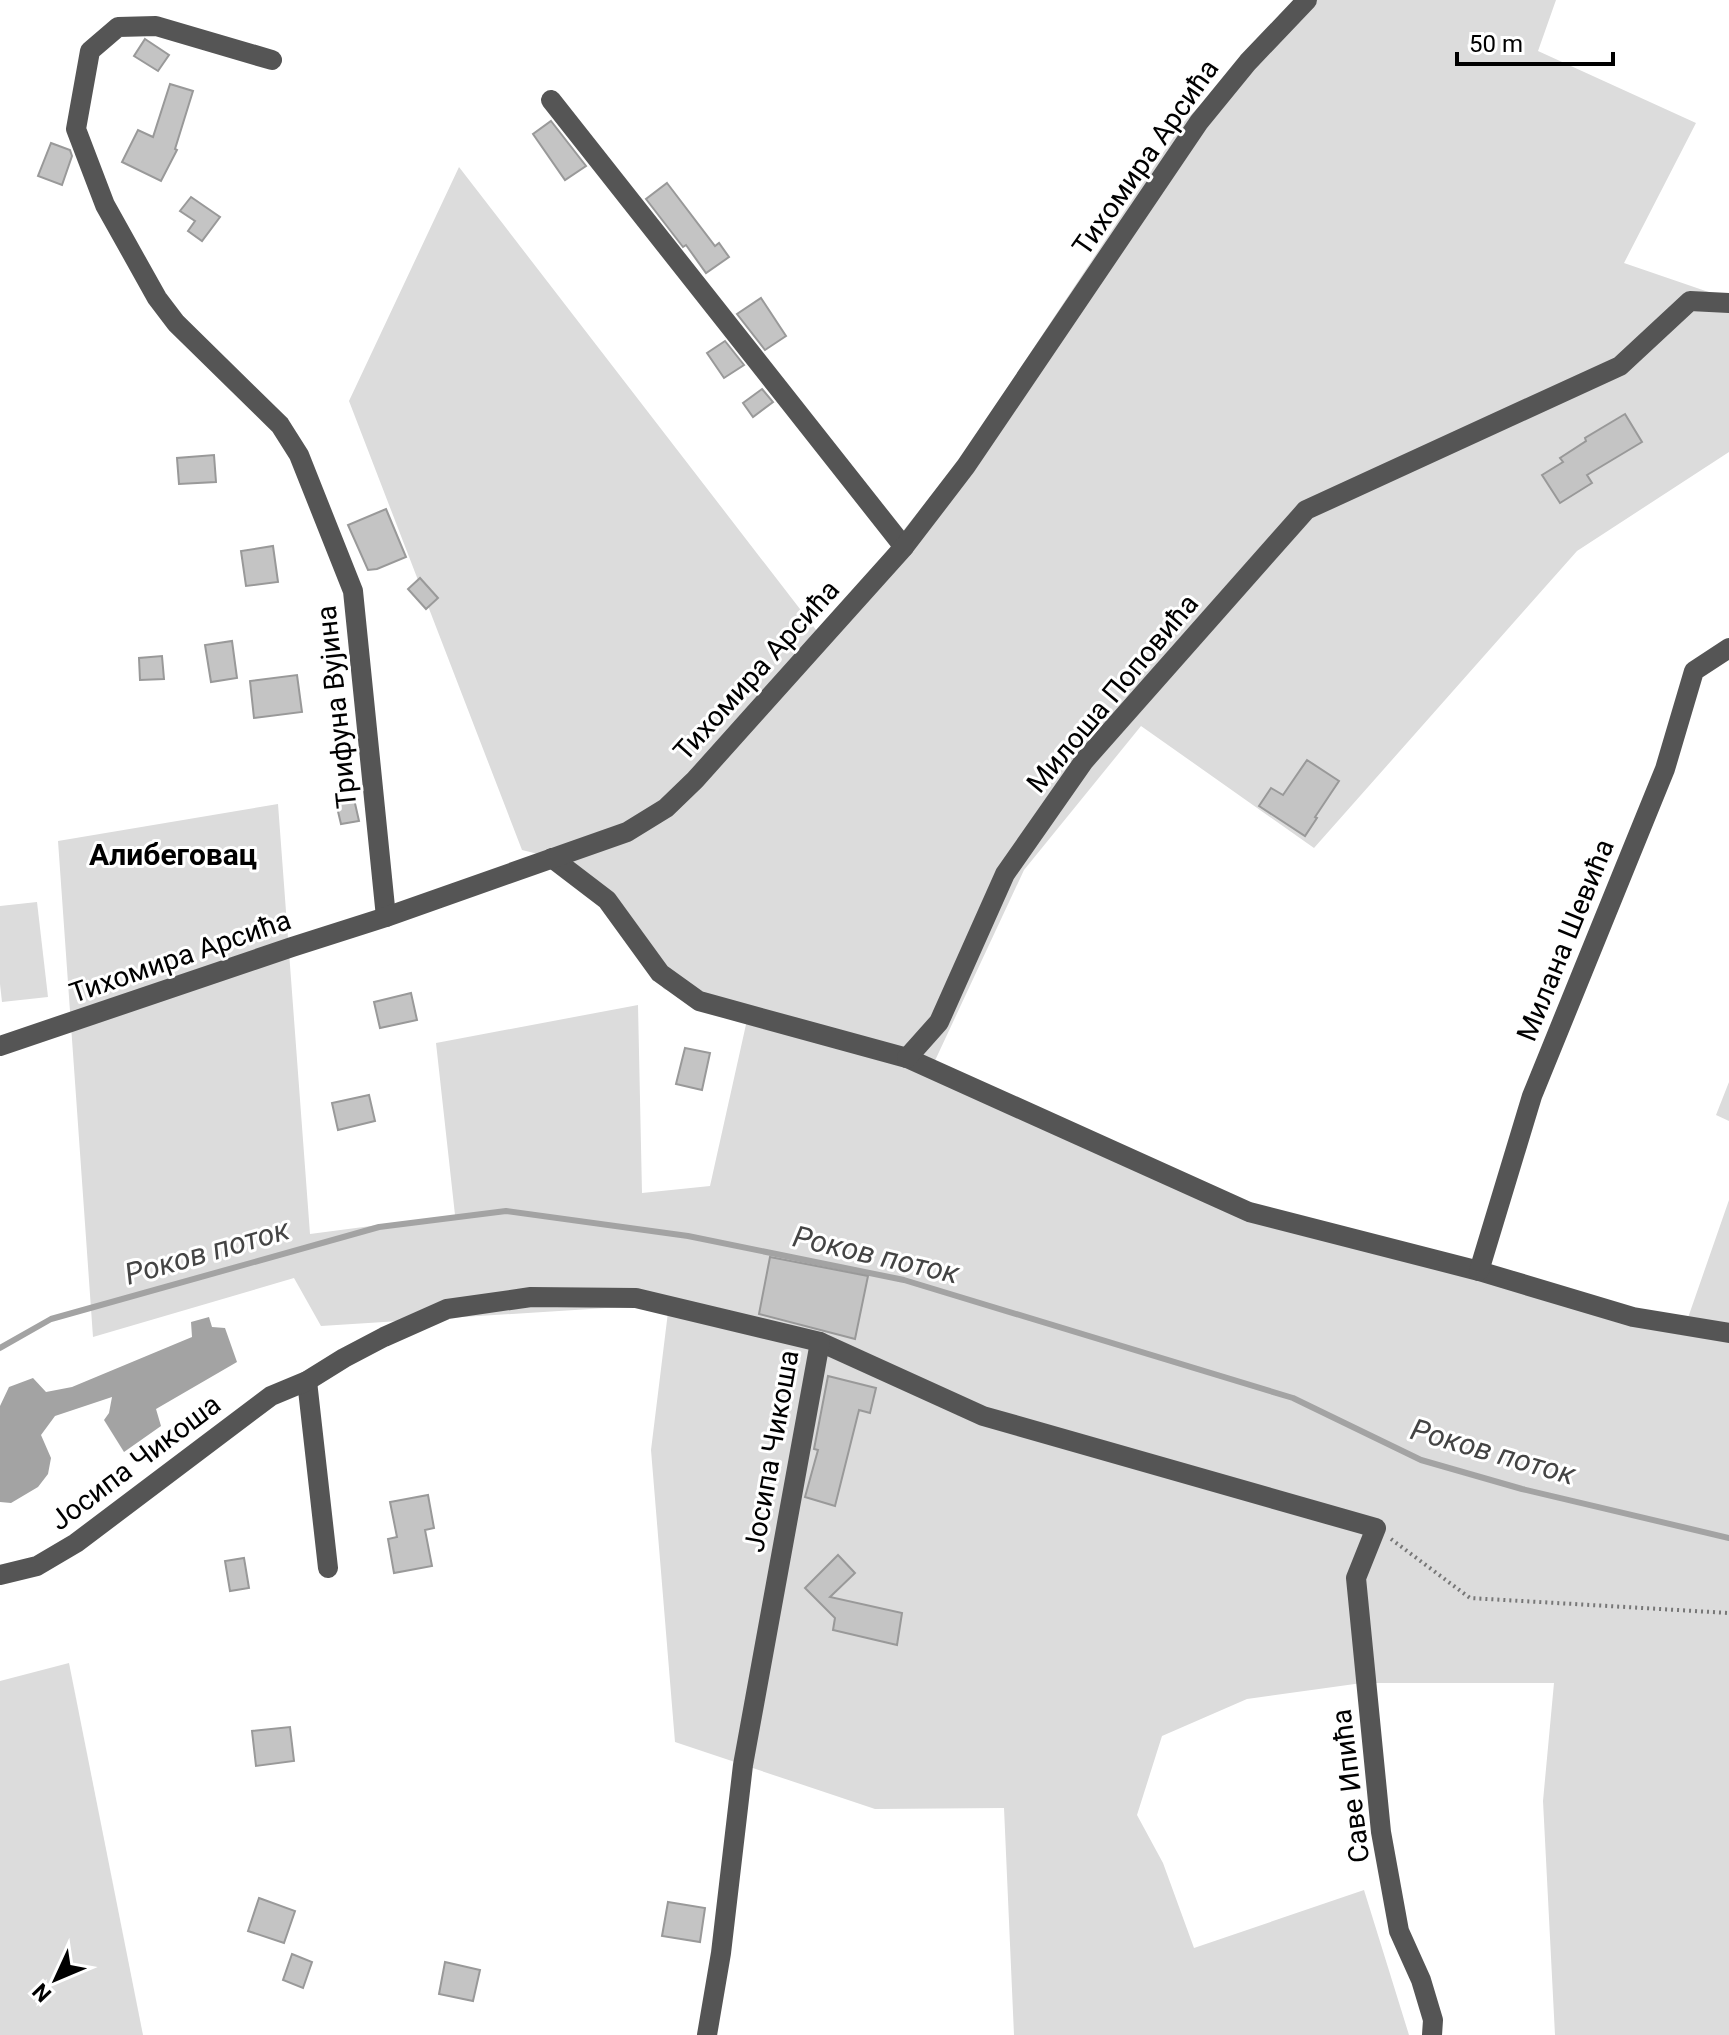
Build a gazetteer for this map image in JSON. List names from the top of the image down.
{
  "streets": {
    "street": [
      "Тихомира Арсића",
      "Милоша Поповића",
      "Трифуна Вујина",
      "Милана Шевића",
      "Јосипа Чикоша",
      "Саве Ипића"
    ]
  },
  "crossings": [
    ["Тихомира Арсића", "Трифуна Вујина"]
  ],
  "districts": ["Алибеговац"],
  "water": ["Роков поток"],
  "scale_bar": "50 m",
  "north": "bottom left"
}
